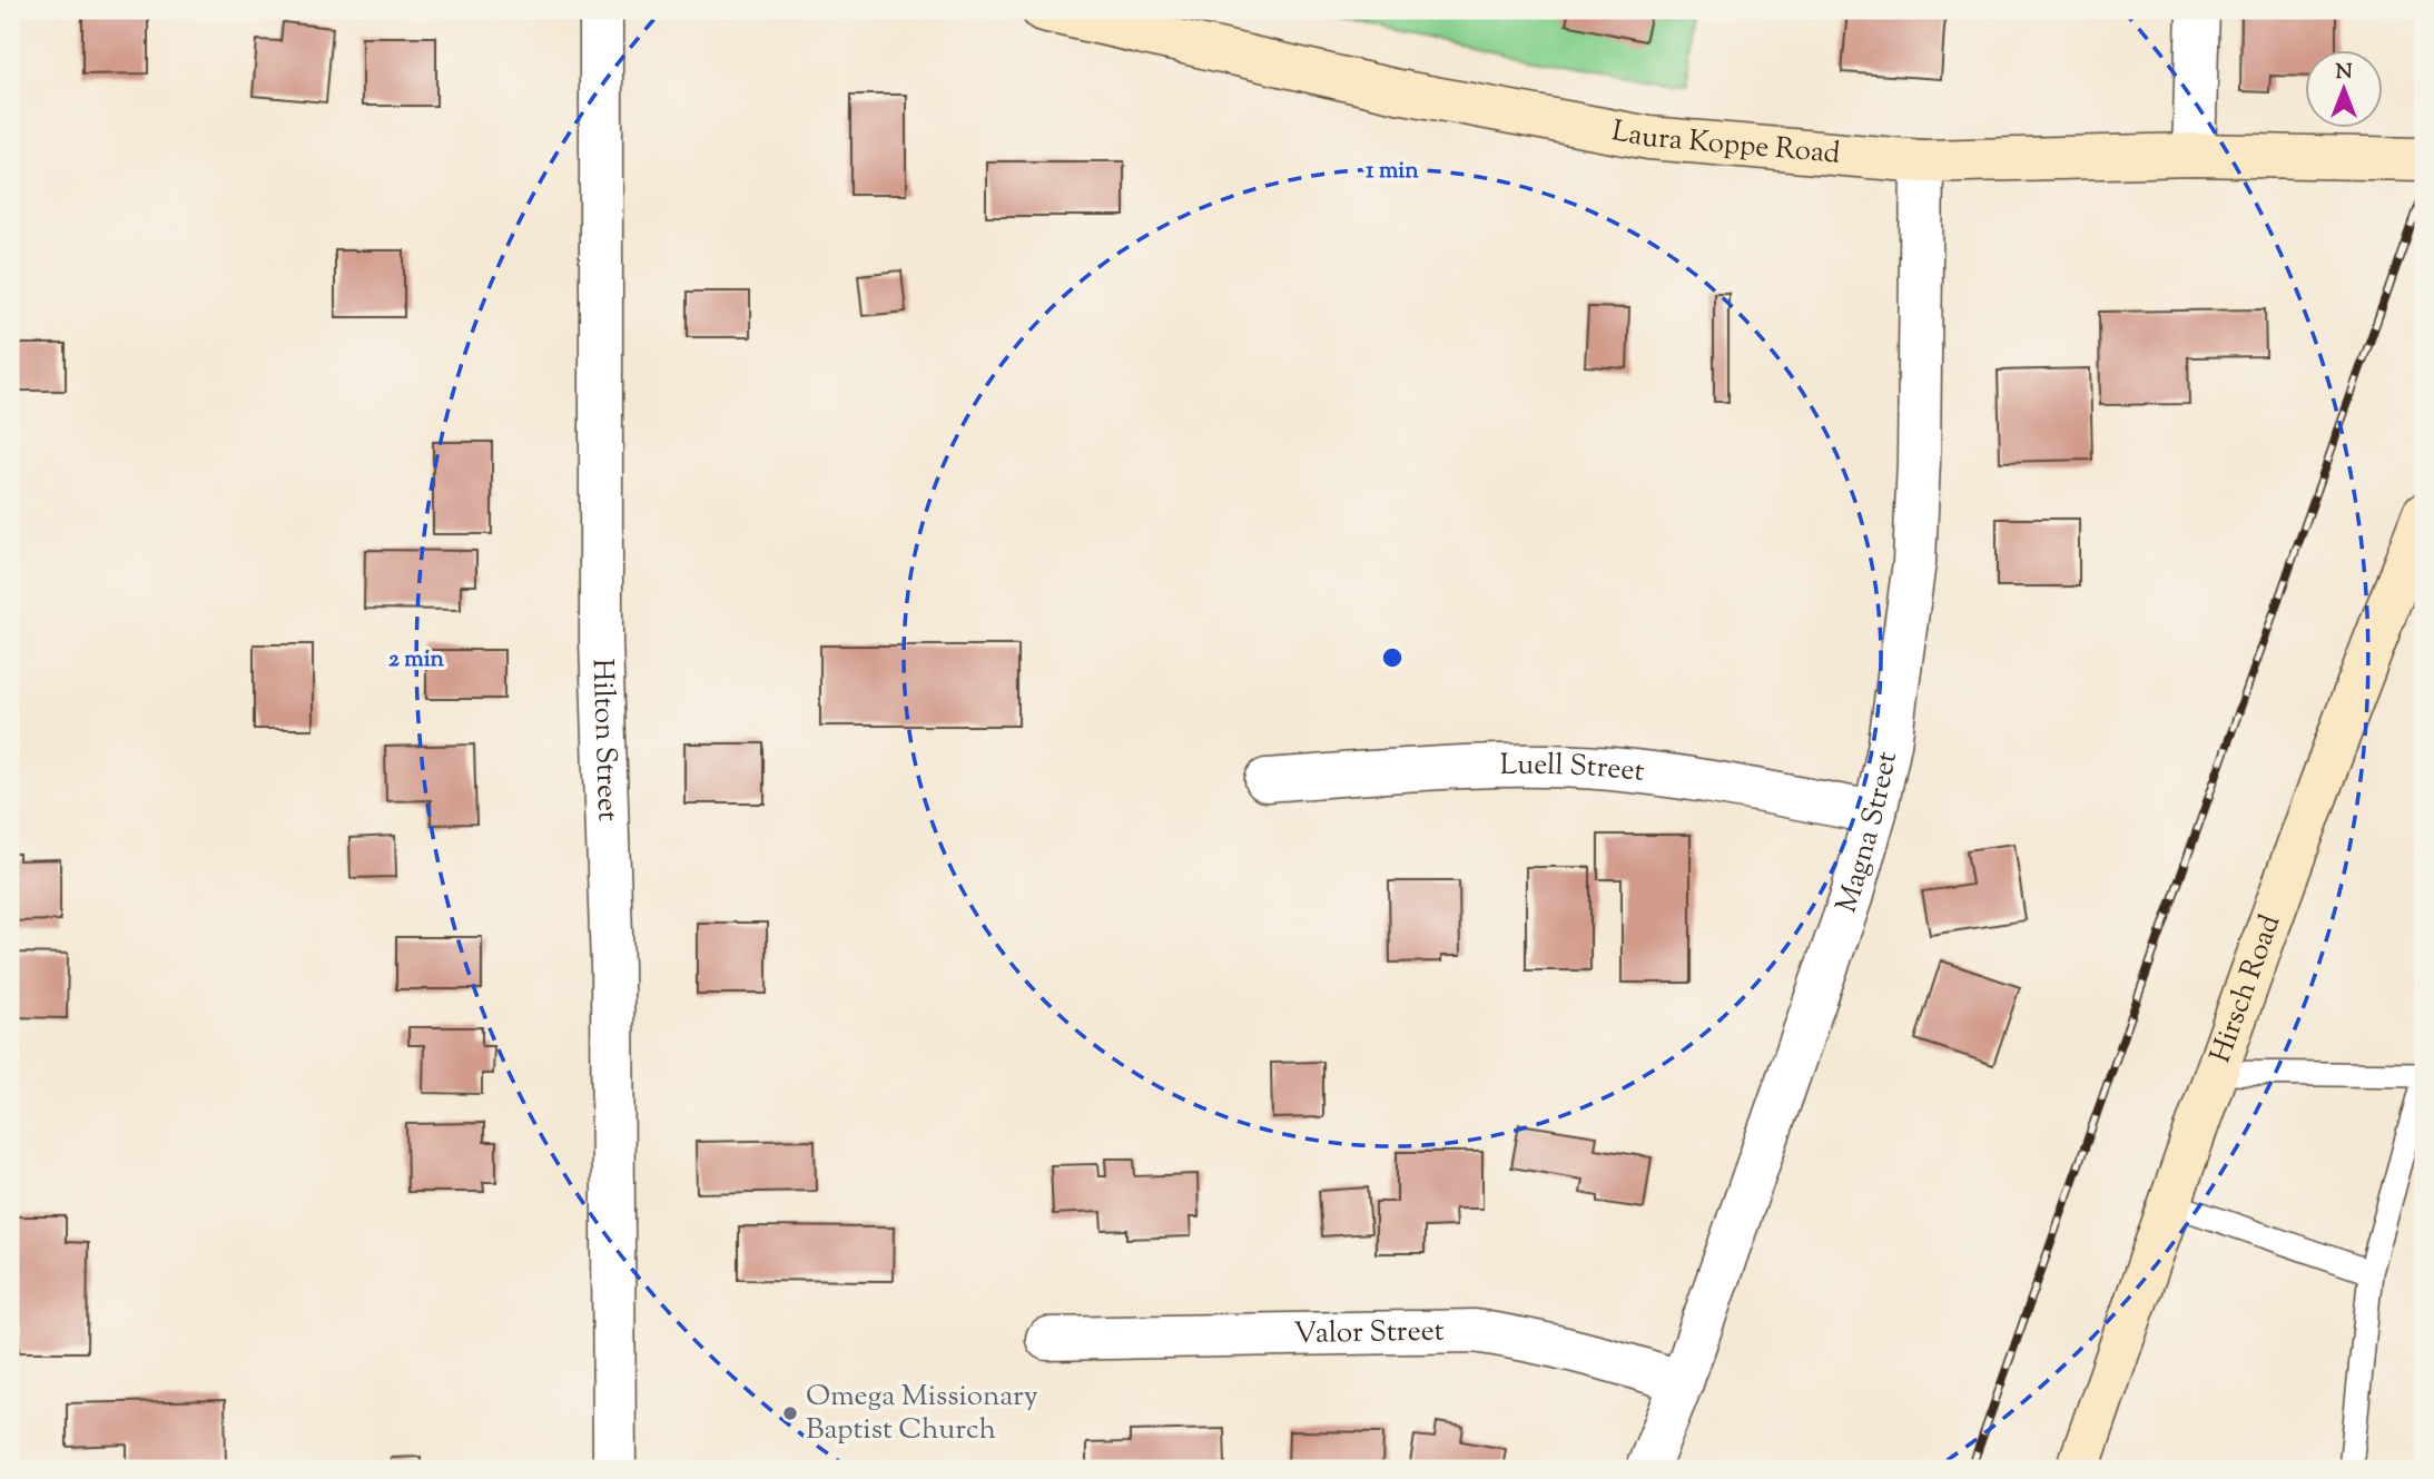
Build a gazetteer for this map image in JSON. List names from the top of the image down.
{
  "streets": {
    "street": [
      "Laura Koppe Road",
      "Hilton Street",
      "Luell Street",
      "Magna Street",
      "Hirsch Road",
      "Valor Street"
    ]
  },
  "crossings": [
    ["Laura Koppe Road", "Magna Street"],
    ["Luell Street", "Magna Street"],
    ["Magna Street", "Valor Street"]
  ],
  "places": ["Omega Missionary Baptist Church"],
  "north": "top",
  "rings": ["1 min", "2 min"]
}
